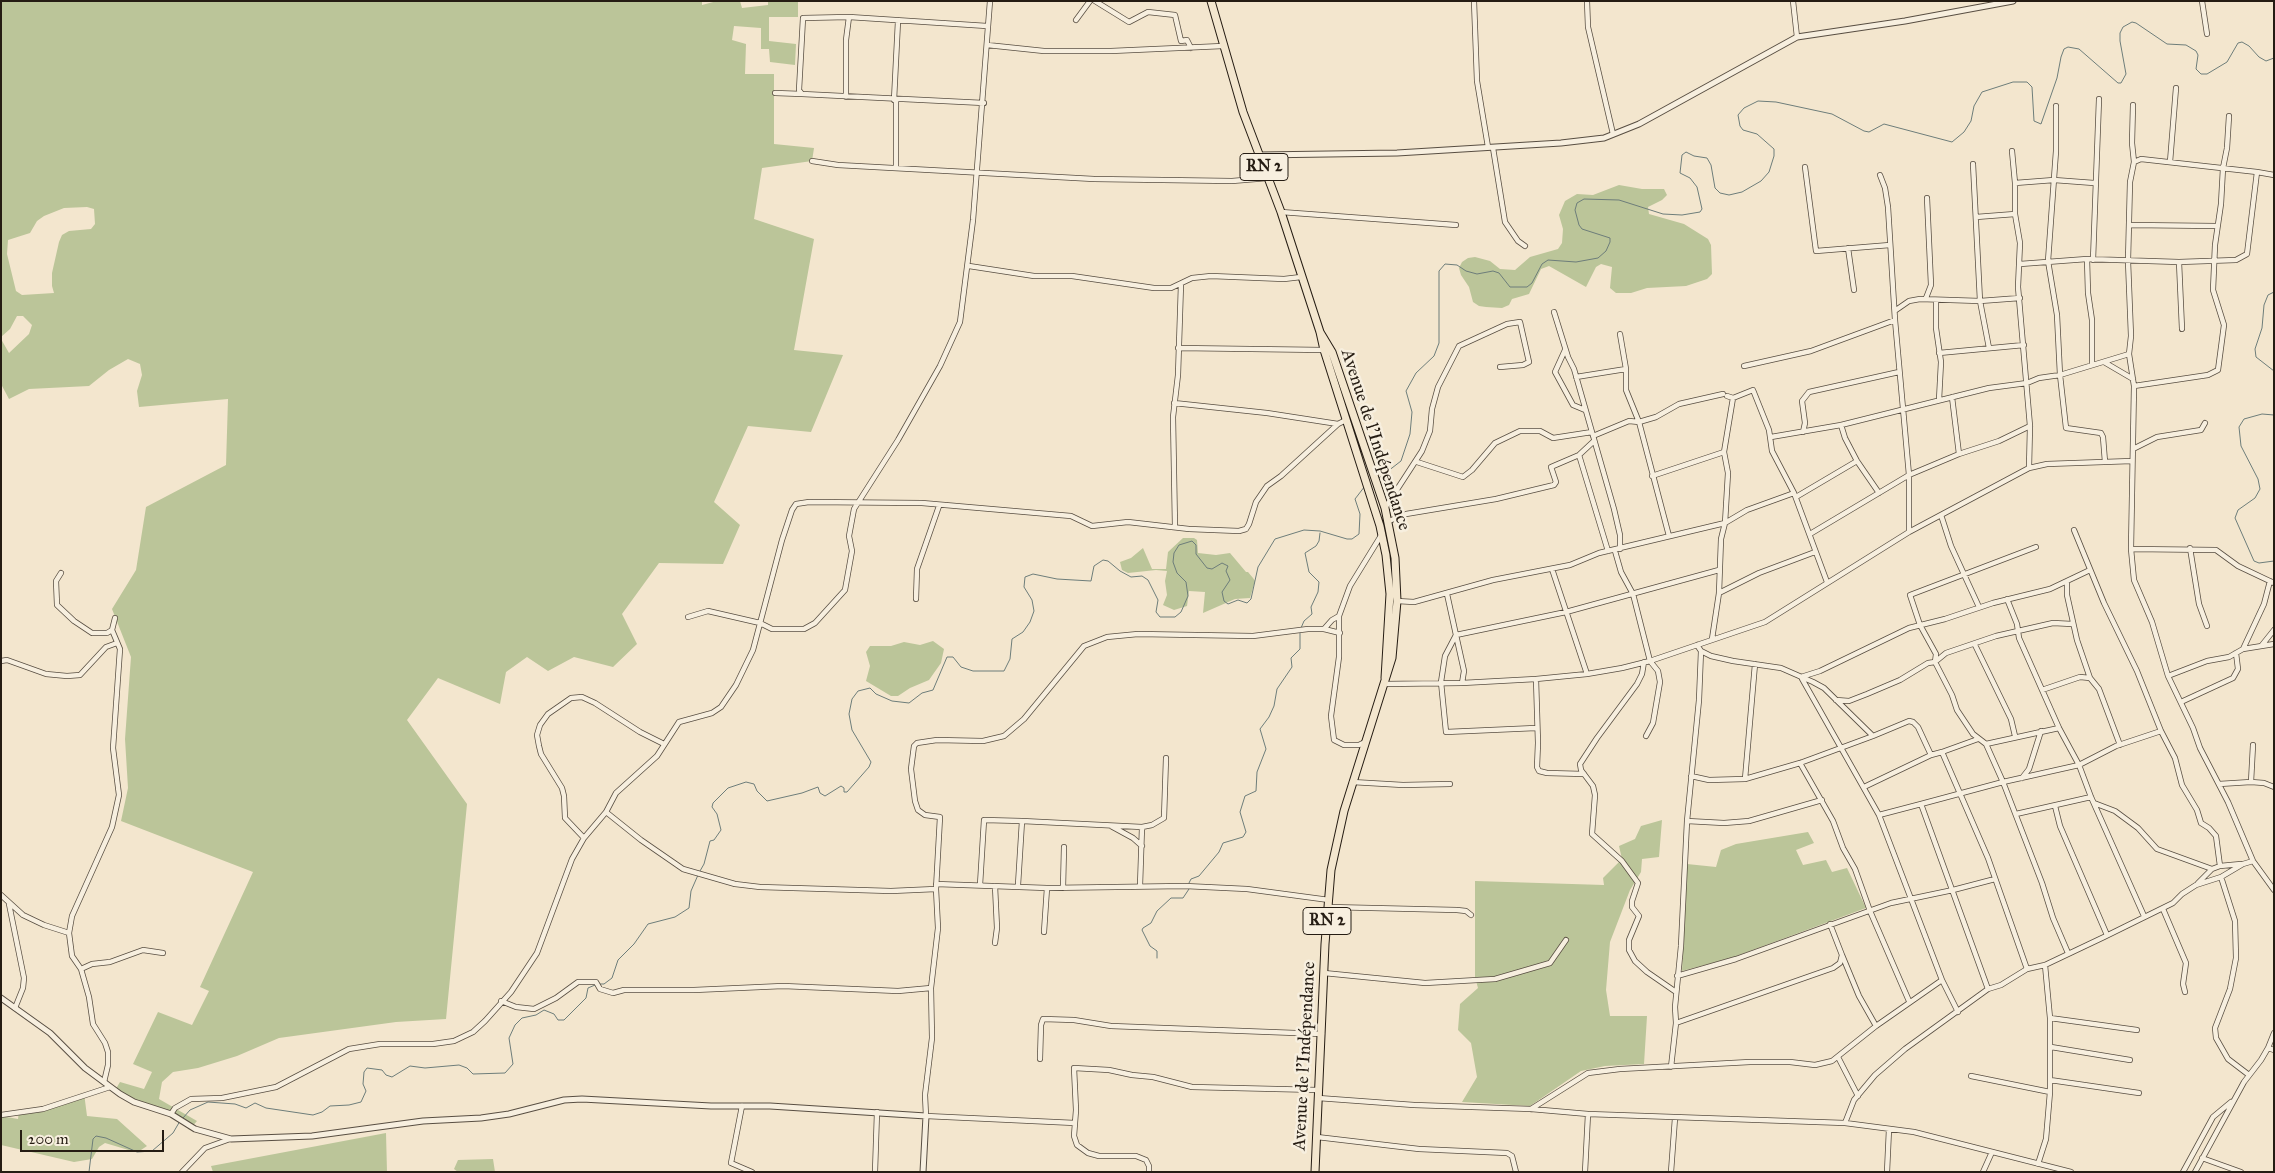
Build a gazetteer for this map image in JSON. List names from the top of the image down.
{
  "streets": {
    "main road": ["RN 2", "Avenue de l'Indépendance"]
  },
  "scale_bar": "200 m"
}
